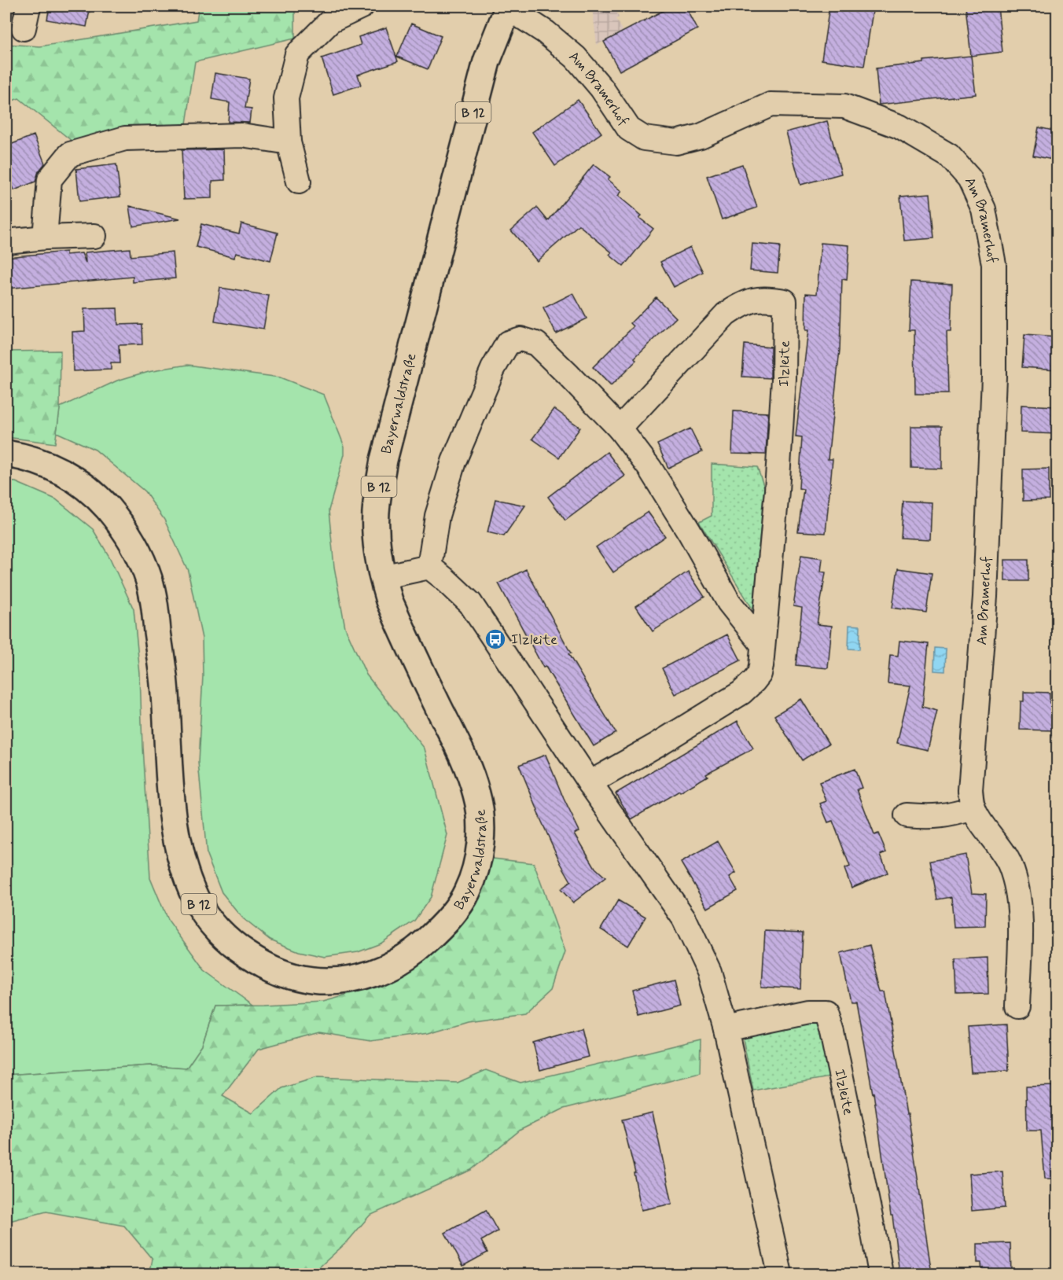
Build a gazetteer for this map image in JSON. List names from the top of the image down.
{
  "streets": {
    "main road": ["B 12", "Bayerwaldstraße"],
    "street": ["Am Bramerhof", "Ilzleite"]
  },
  "crossings": [
    ["Am Bramerhof", "Bayerwaldstraße"]
  ],
  "places": {
    "bus stop": ["Ilzleite"]
  }
}
